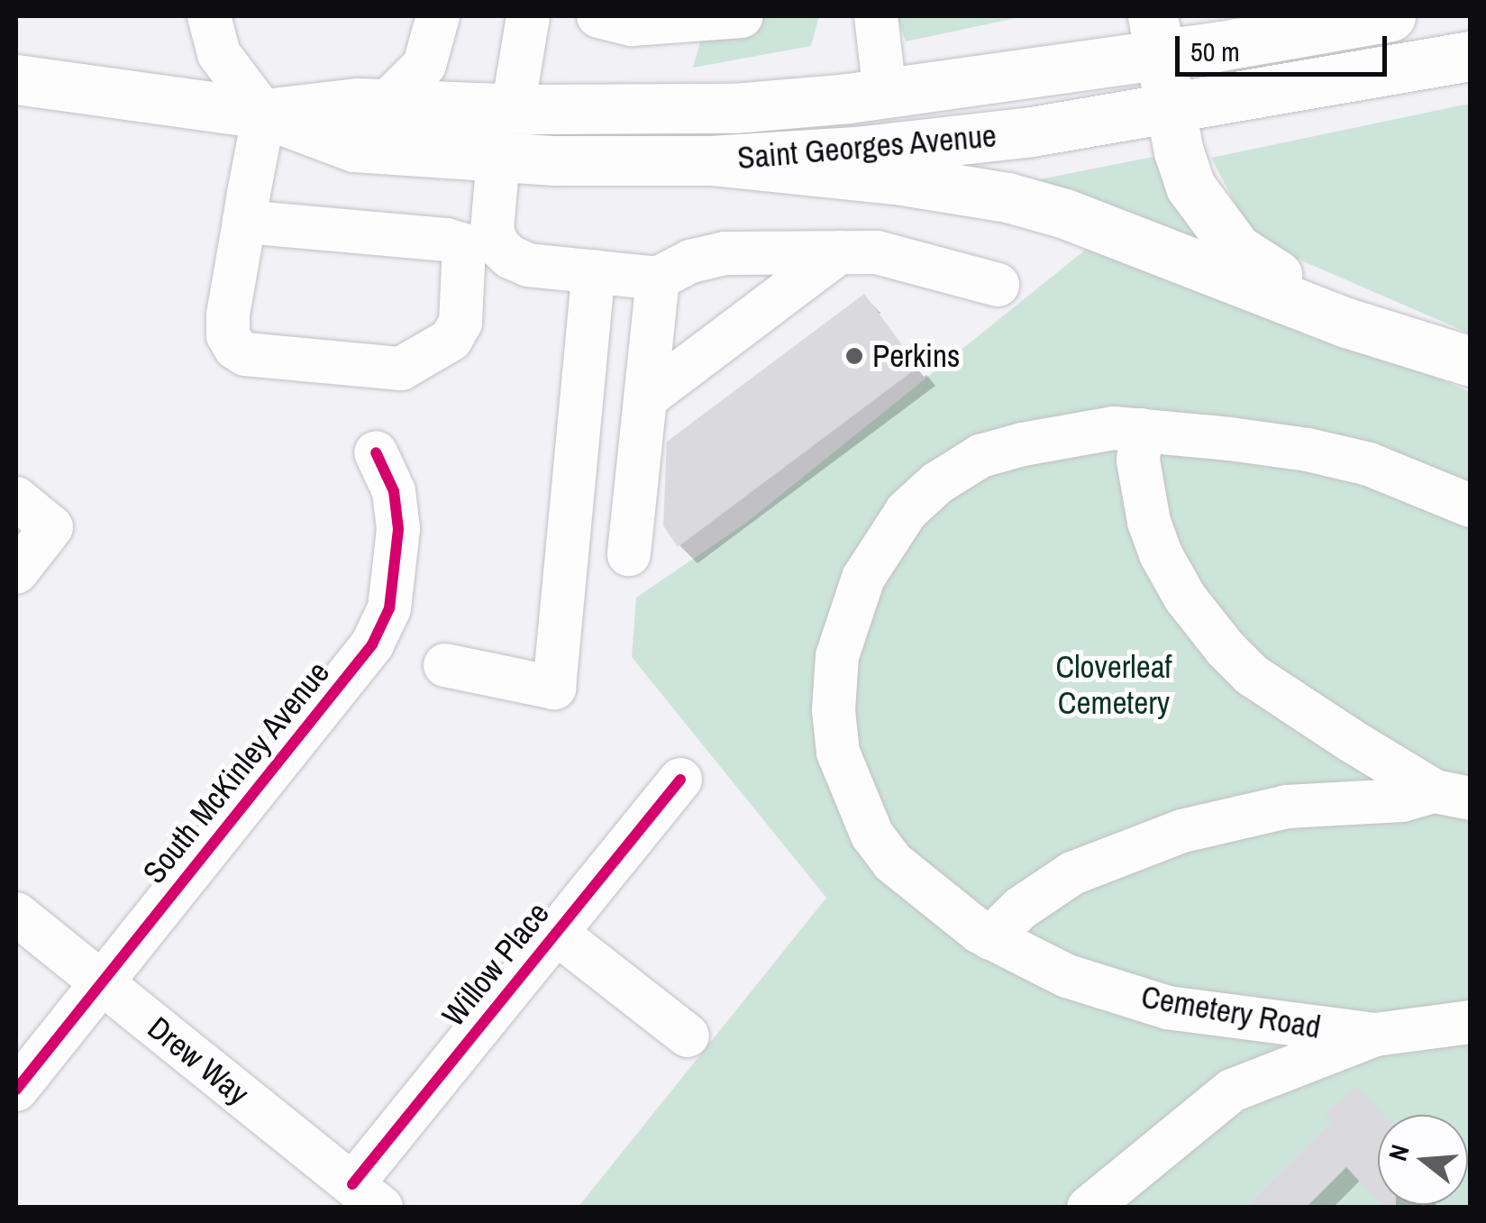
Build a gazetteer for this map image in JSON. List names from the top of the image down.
{
  "streets": {
    "main road": ["Saint Georges Avenue"],
    "street": [
      "South McKinley Avenue",
      "Willow Place",
      "Cemetery Road",
      "Drew Way"
    ]
  },
  "crossings": [
    ["South McKinley Avenue", "Drew Way"],
    ["Willow Place", "Drew Way"]
  ],
  "parks": ["Cloverleaf Cemetery"],
  "places": ["Perkins"],
  "scale_bar": "50 m",
  "north": "left"
}
